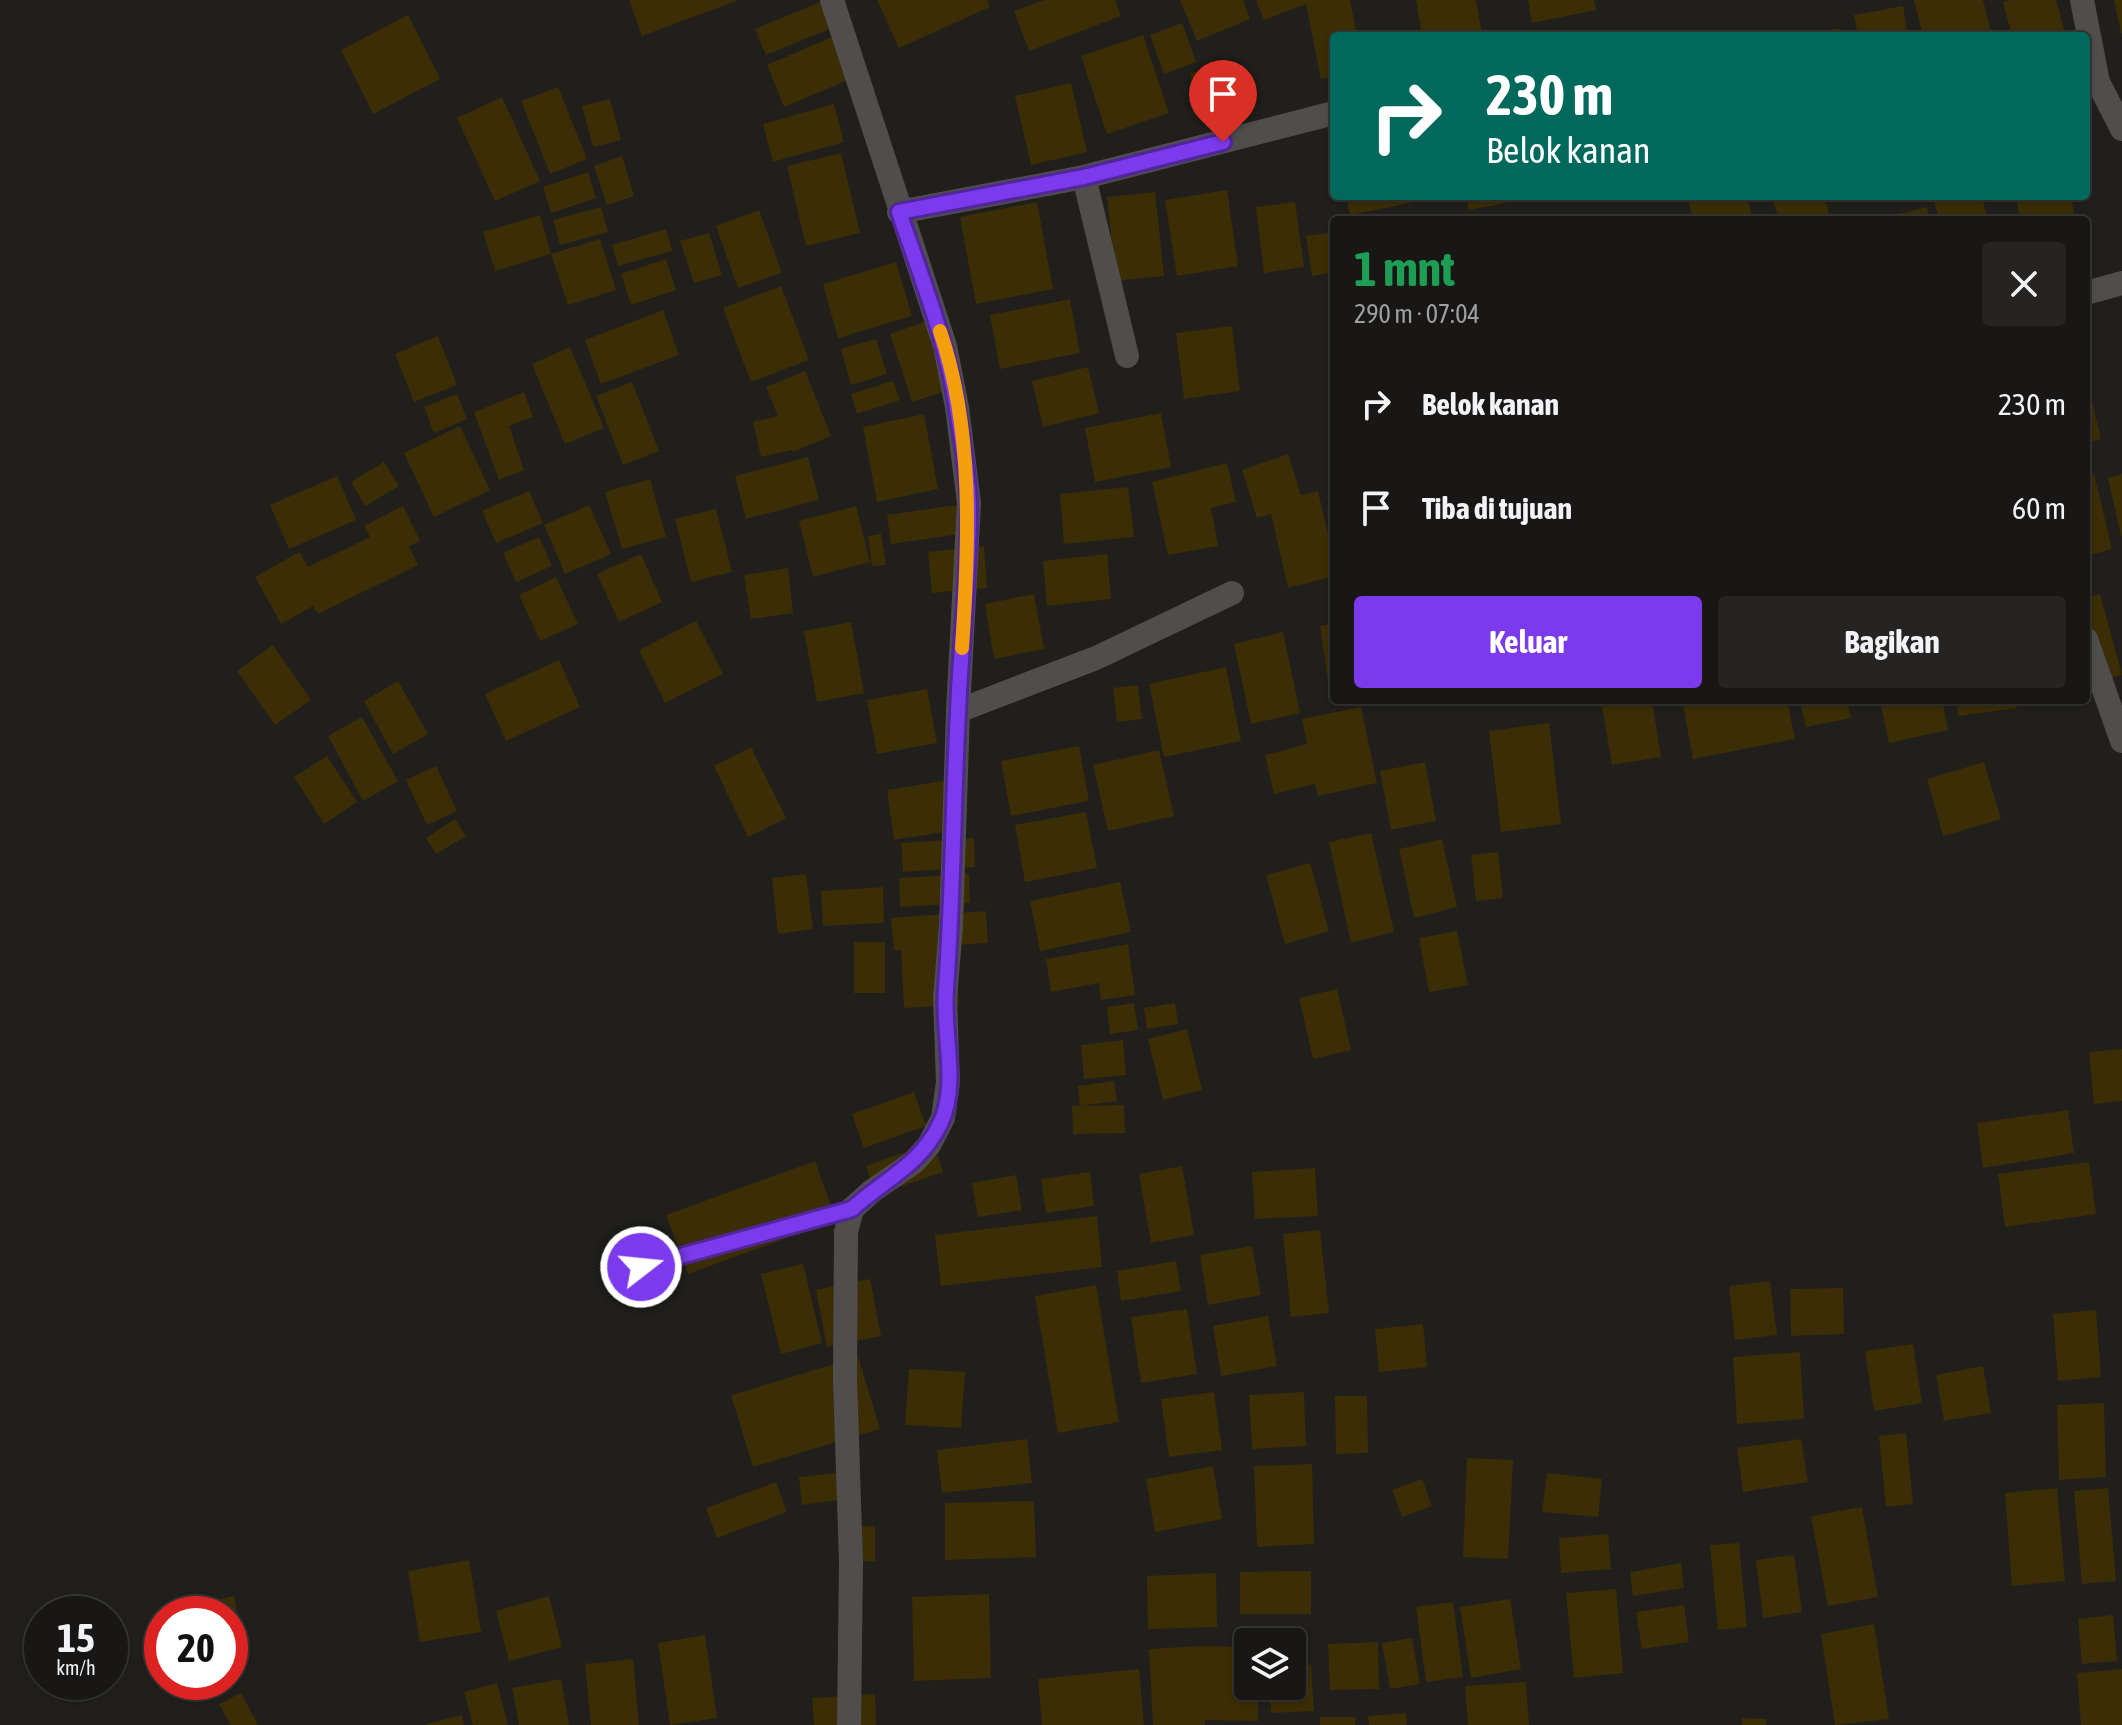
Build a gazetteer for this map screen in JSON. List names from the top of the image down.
{
  "page": {
    "turn": ["230 m", "Belok kanan"],
    "heading": ["1 mnt", "290 m · 07:04"],
    "list": [
      {
        "name": "Belok kanan",
        "value": "230 m"
      },
      {
        "name": "Tiba di tujuan",
        "value": "60 m"
      }
    ],
    "buttons": ["Keluar", "Bagikan"],
    "speed": "15 km/h",
    "limit": "20"
  }
}
